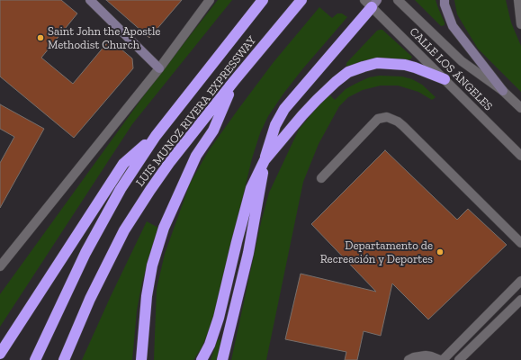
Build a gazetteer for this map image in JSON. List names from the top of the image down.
{
  "streets": {
    "highway": ["LUIS MUNOZ RIVERA EXPRESSWAY"],
    "street": ["CALLE LOS ÁNGELES"]
  },
  "places": ["Saint John the Apostle Methodist Church", "Departamento de Recreación y Deportes"]
}
